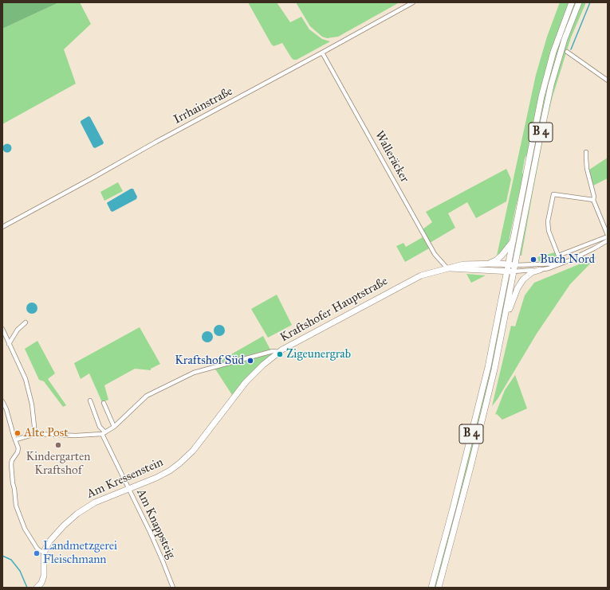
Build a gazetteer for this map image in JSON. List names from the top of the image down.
{
  "streets": {
    "main road": ["B 4", "Kraftshofer Hauptstraße", "Am Kressenstein"],
    "street": ["Irrhainstraße", "Walleräcker", "Am Knappsteig"]
  },
  "crossings": [
    ["Irrhainstraße", "Walleräcker"],
    ["B 4", "Kraftshofer Hauptstraße"],
    ["Walleräcker", "Kraftshofer Hauptstraße"],
    ["Kraftshofer Hauptstraße", "Am Kressenstein"],
    ["Kraftshofer Hauptstraße", "Am Knappsteig"],
    ["Am Kressenstein", "Am Knappsteig"]
  ],
  "places": [
    "Buch Nord",
    "Zigeunergrab",
    "Kraftshof Süd",
    "Alte Post",
    "Kindergarten Kraftshof",
    "Landmetzgerei Fleischmann"
  ]
}
